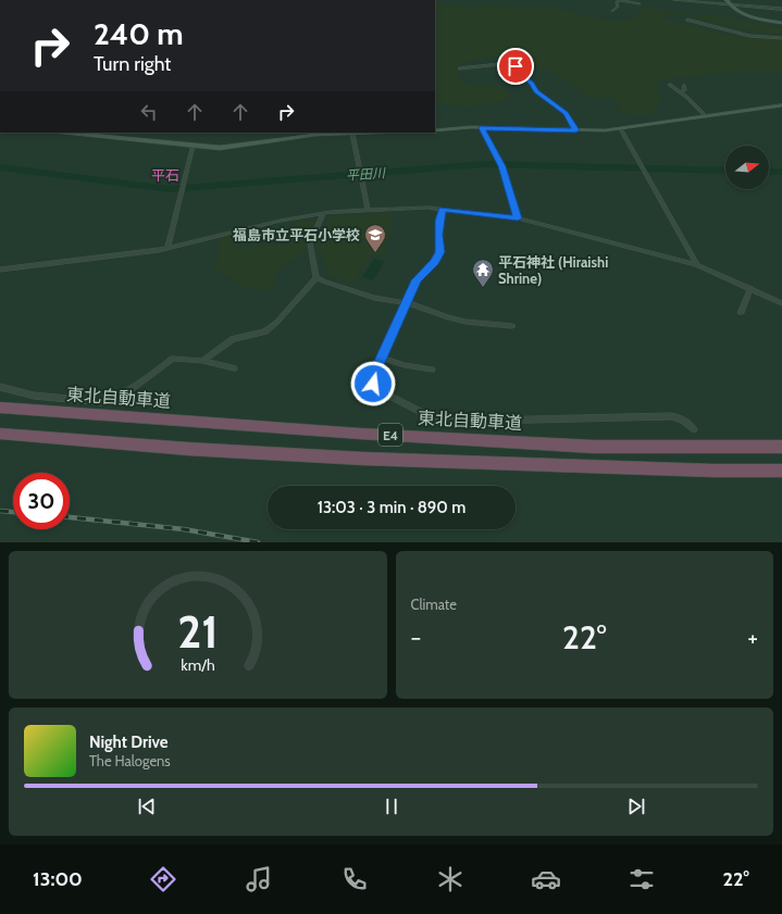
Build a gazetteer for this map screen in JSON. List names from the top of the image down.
{
  "streets": {
    "highway": ["東北自動車道", "E4"]
  },
  "districts": ["平石"],
  "water": ["平田川"],
  "places": {
    "school or university": ["福島市立平石小学校"],
    "temple": ["平石神社 (Hiraishi Shrine)"]
  },
  "north": "right",
  "page": {
    "turn": ["240 m", "Turn right"],
    "limit": "30",
    "trip": "13:03 · 3 min · 890 m",
    "tile": "Climate",
    "heat": ["−", "22°", "+"],
    "song": ["Night Drive", "The Halogens"],
    "tabs": ["13:00", "22°"],
    "gauge": ["21", "km/h"]
  }
}
